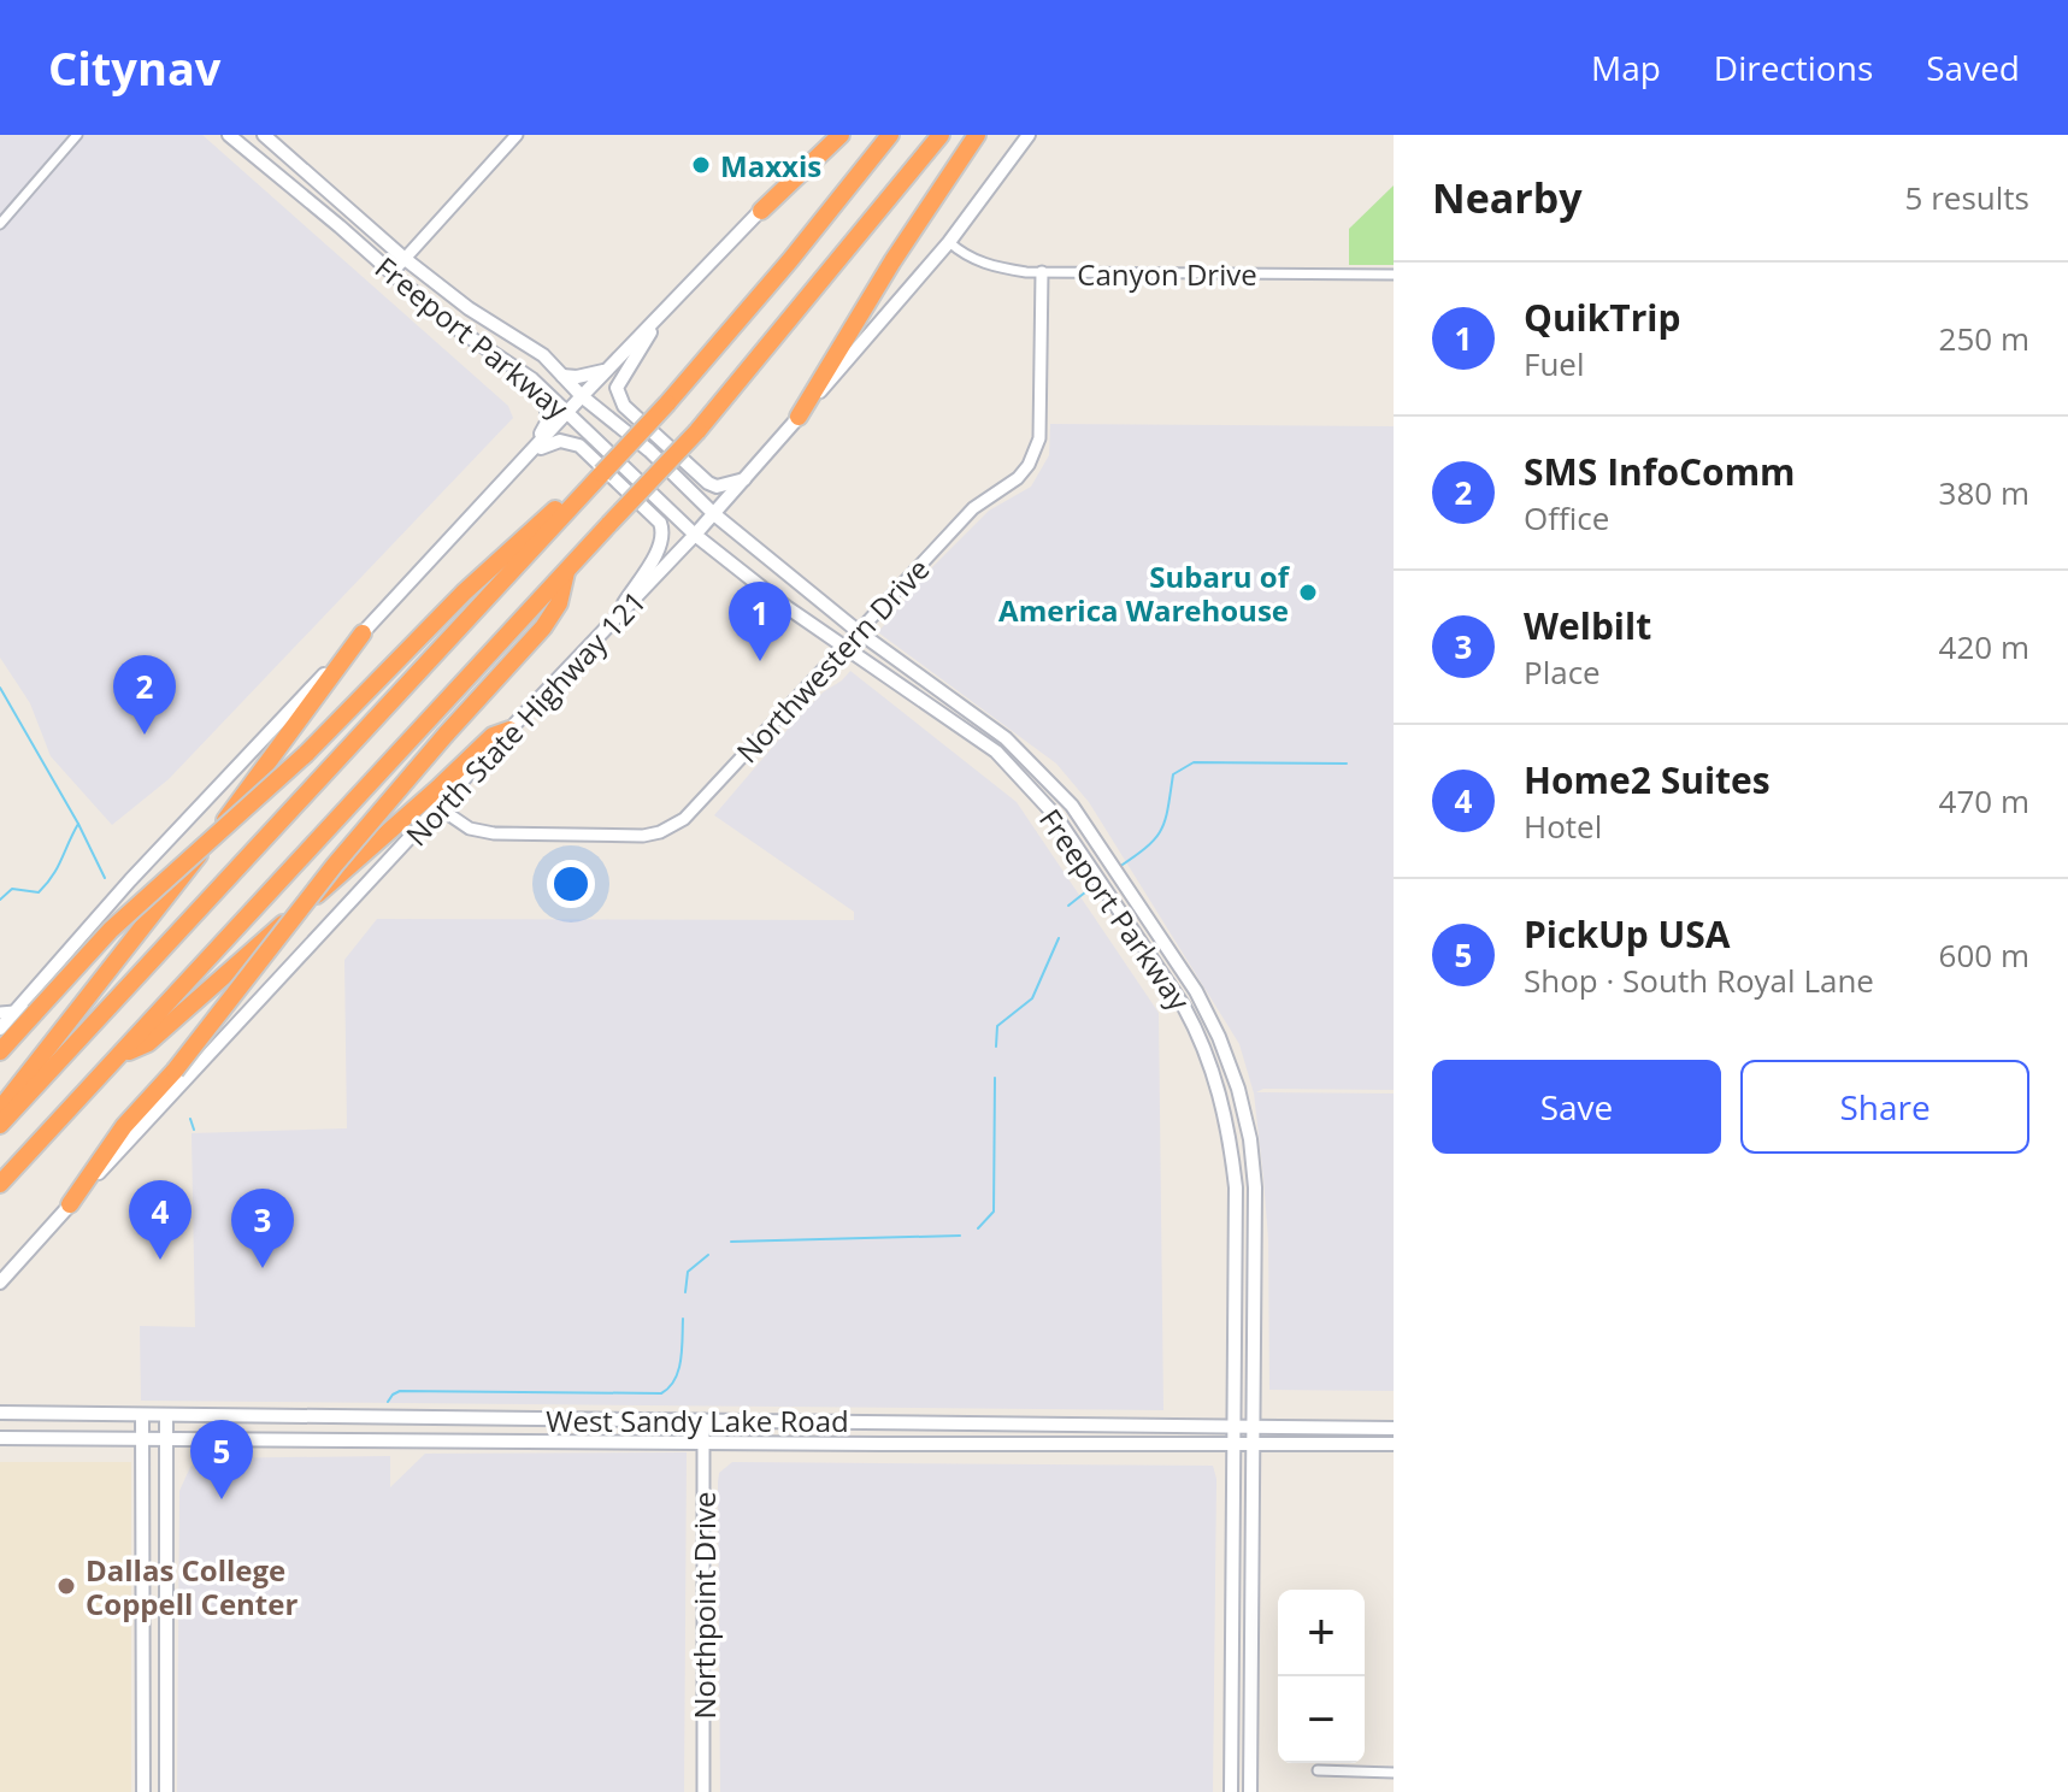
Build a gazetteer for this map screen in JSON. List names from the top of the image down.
{
  "streets": {
    "main road": ["Freeport Parkway", "North State Highway 121", "West Sandy Lake Road"],
    "street": ["Canyon Drive", "Northwestern Drive", "Northpoint Drive"]
  },
  "crossings": [
    ["Canyon Drive", "Northwestern Drive"],
    ["Canyon Drive", "North State Highway 121"],
    ["Freeport Parkway", "Northwestern Drive"],
    ["Freeport Parkway", "North State Highway 121"],
    ["Freeport Parkway", "West Sandy Lake Road"],
    ["Northwestern Drive", "North State Highway 121"],
    ["West Sandy Lake Road", "Northpoint Drive"]
  ],
  "places": ["Maxxis", "Subaru of America Warehouse", "Dallas College Coppell Center"],
  "page": {
    "header": "Citynav",
    "nav": ["Map", "Directions", "Saved"],
    "heading": ["Nearby", "5 results"],
    "list": [
      {
        "mark": "1",
        "name": "QuikTrip",
        "note": "Fuel",
        "value": "250 m"
      },
      {
        "mark": "2",
        "name": "SMS InfoComm",
        "note": "Office",
        "value": "380 m"
      },
      {
        "mark": "3",
        "name": "Welbilt",
        "note": "Place",
        "value": "420 m"
      },
      {
        "mark": "4",
        "name": "Home2 Suites",
        "note": "Hotel",
        "value": "470 m"
      },
      {
        "mark": "5",
        "name": "PickUp USA",
        "note": "Shop · South Royal Lane",
        "value": "600 m"
      }
    ],
    "pins": [
      "1",
      "2",
      "4",
      "3",
      "5"
    ],
    "buttons": ["Save", "Share"],
    "map_buttons": ["+", "−"]
  }
}
